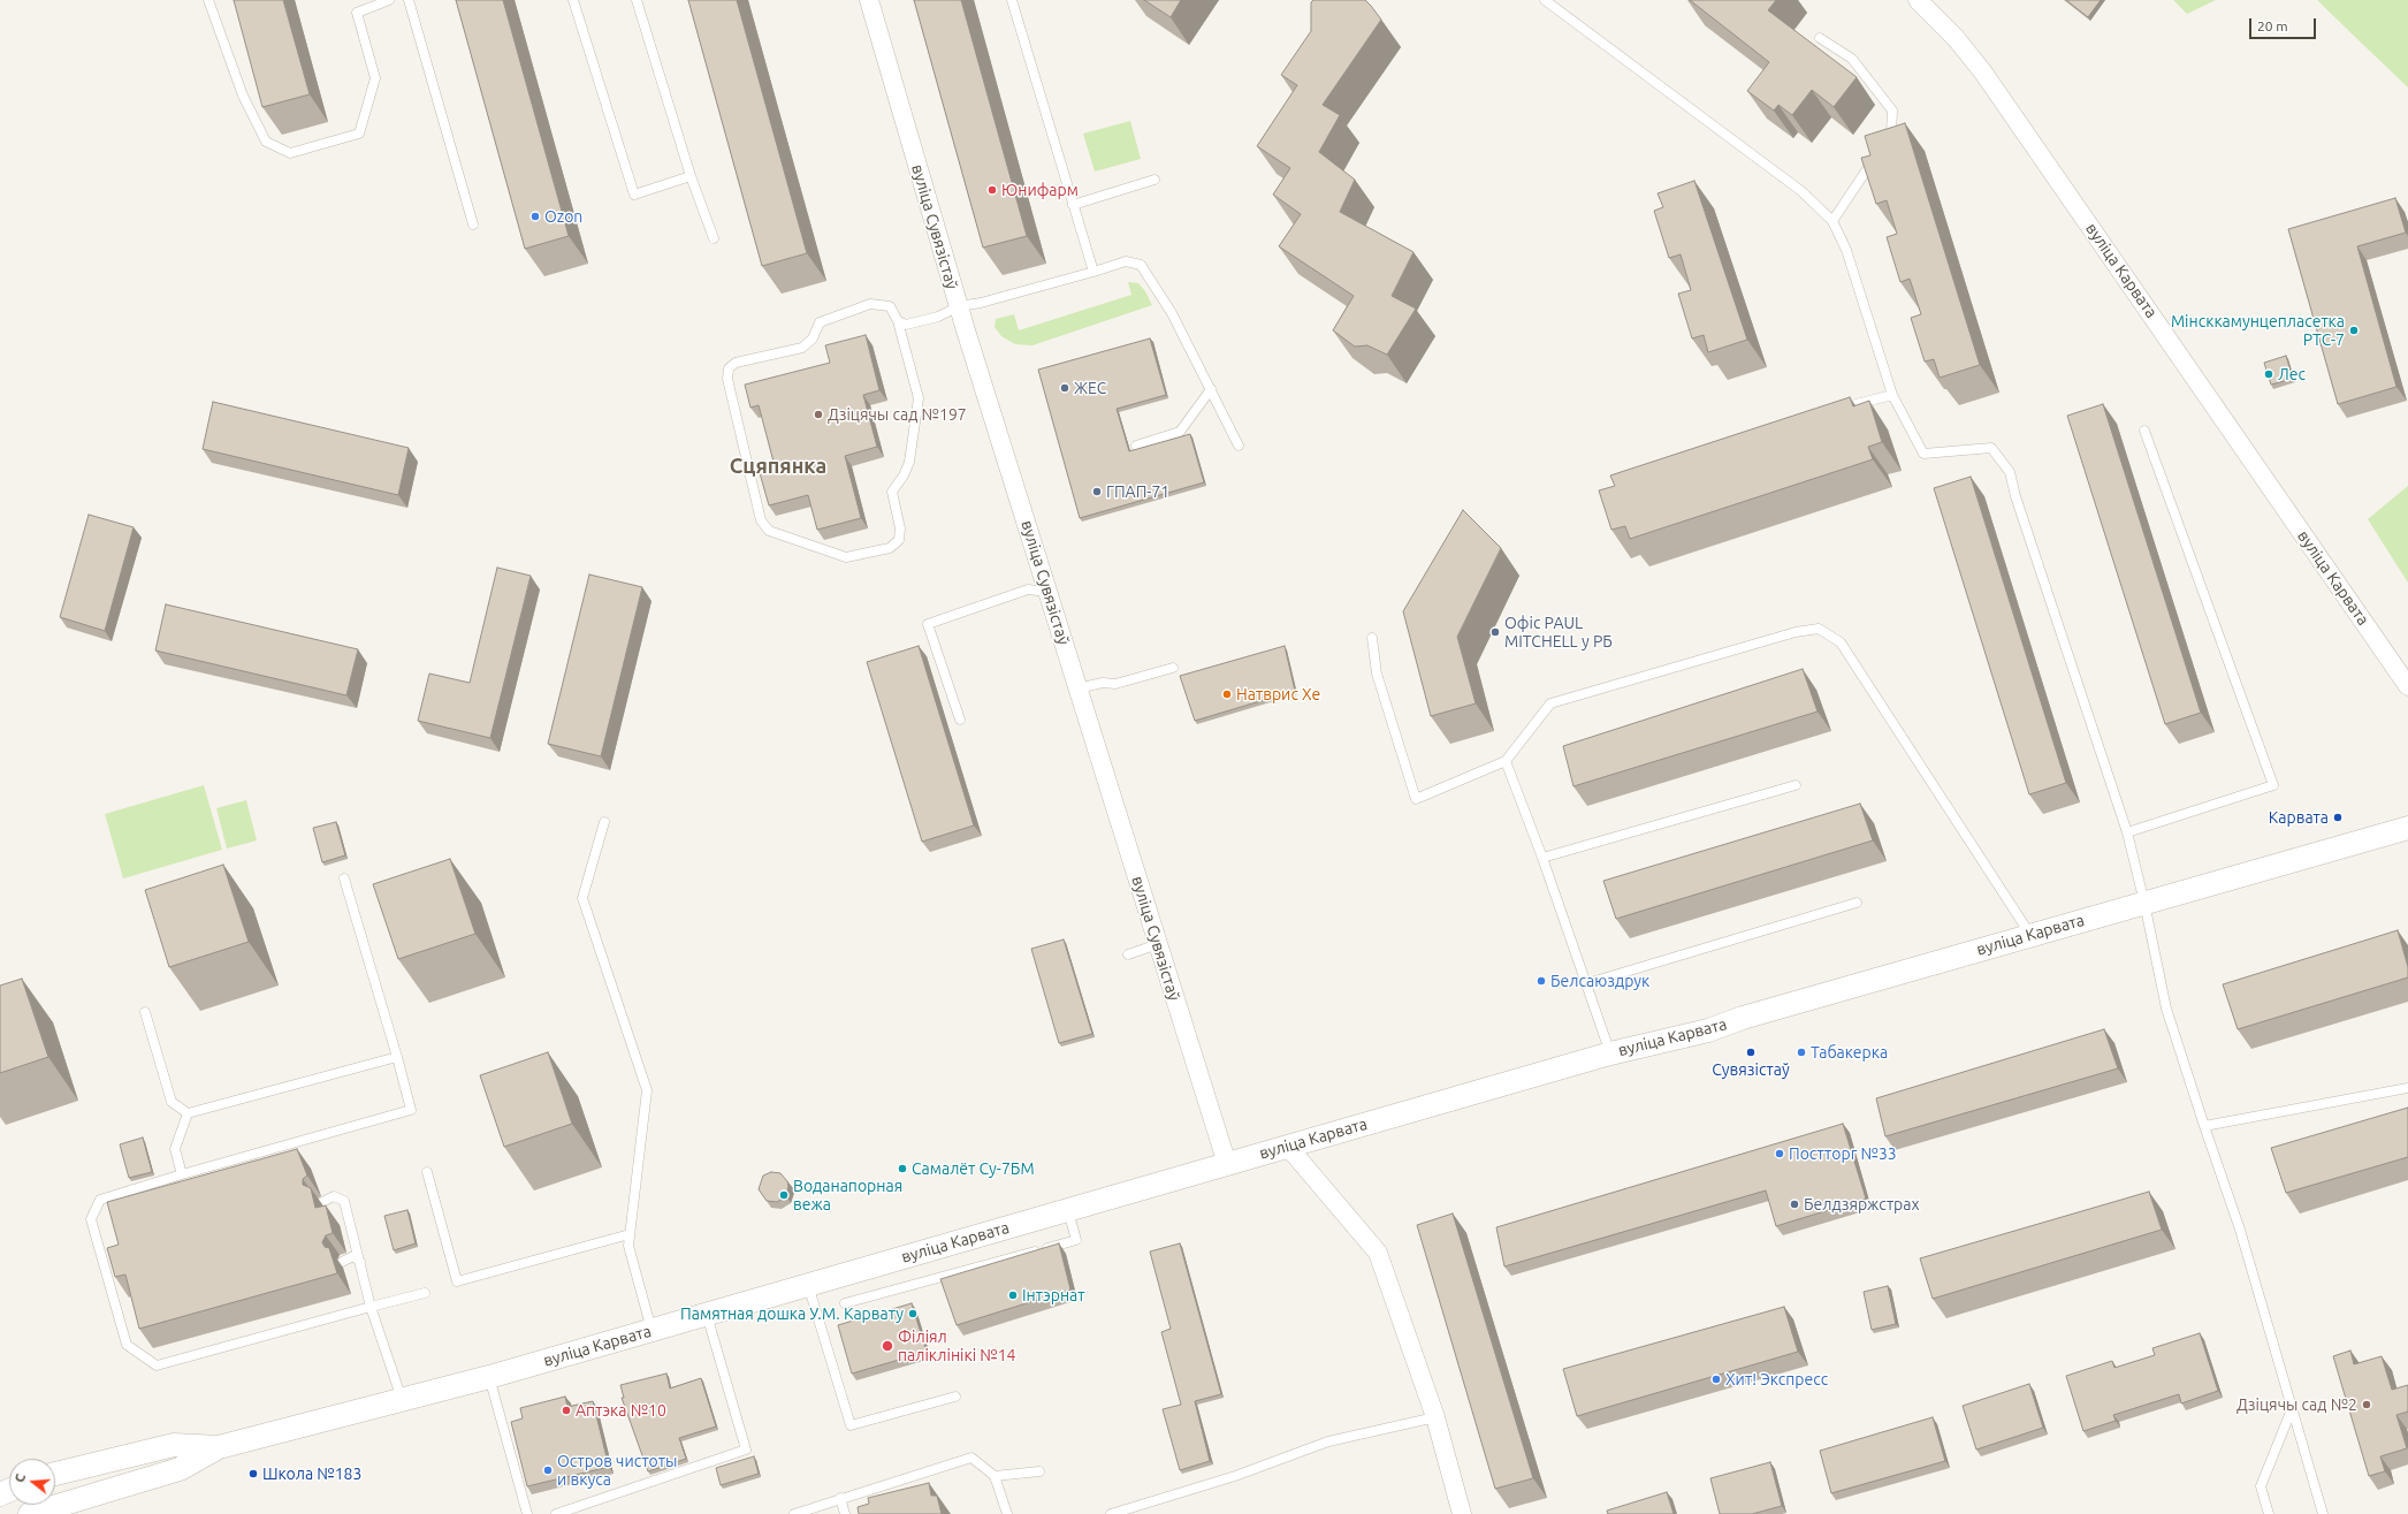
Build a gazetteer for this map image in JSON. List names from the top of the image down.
{
  "streets": {
    "street": ["вуліца Сувязістаў", "вуліца Карвата"]
  },
  "crossings": [
    ["вуліца Сувязістаў", "вуліца Карвата"]
  ],
  "districts": ["Сцяпянка"],
  "places": [
    "Юнифарм",
    "Ozon",
    "Мінсккамунцепласетка РТС-7",
    "Лес",
    "ЖЕС",
    "Дзіцячы сад №197",
    "ГПАП-71",
    "Офіс PAUL MITCHELL у РБ",
    "Натврис Хе",
    "Карвата",
    "Белсаюздрук",
    "Сувязістаў",
    "Табакерка",
    "Постторг №33",
    "Самалёт Су-7БМ",
    "Воданапорная вежа",
    "Белдзяржстрах",
    "Інтэрнат",
    "Памятная дошка У.М. Карвату",
    "Філіял паліклінікі №14",
    "Хит! Экспресс",
    "Дзіцячы сад №2",
    "Аптэка №10",
    "Остров чистоты и вкуса",
    "Школа №183"
  ],
  "scale_bar": "20 m",
  "north": "left"
}
